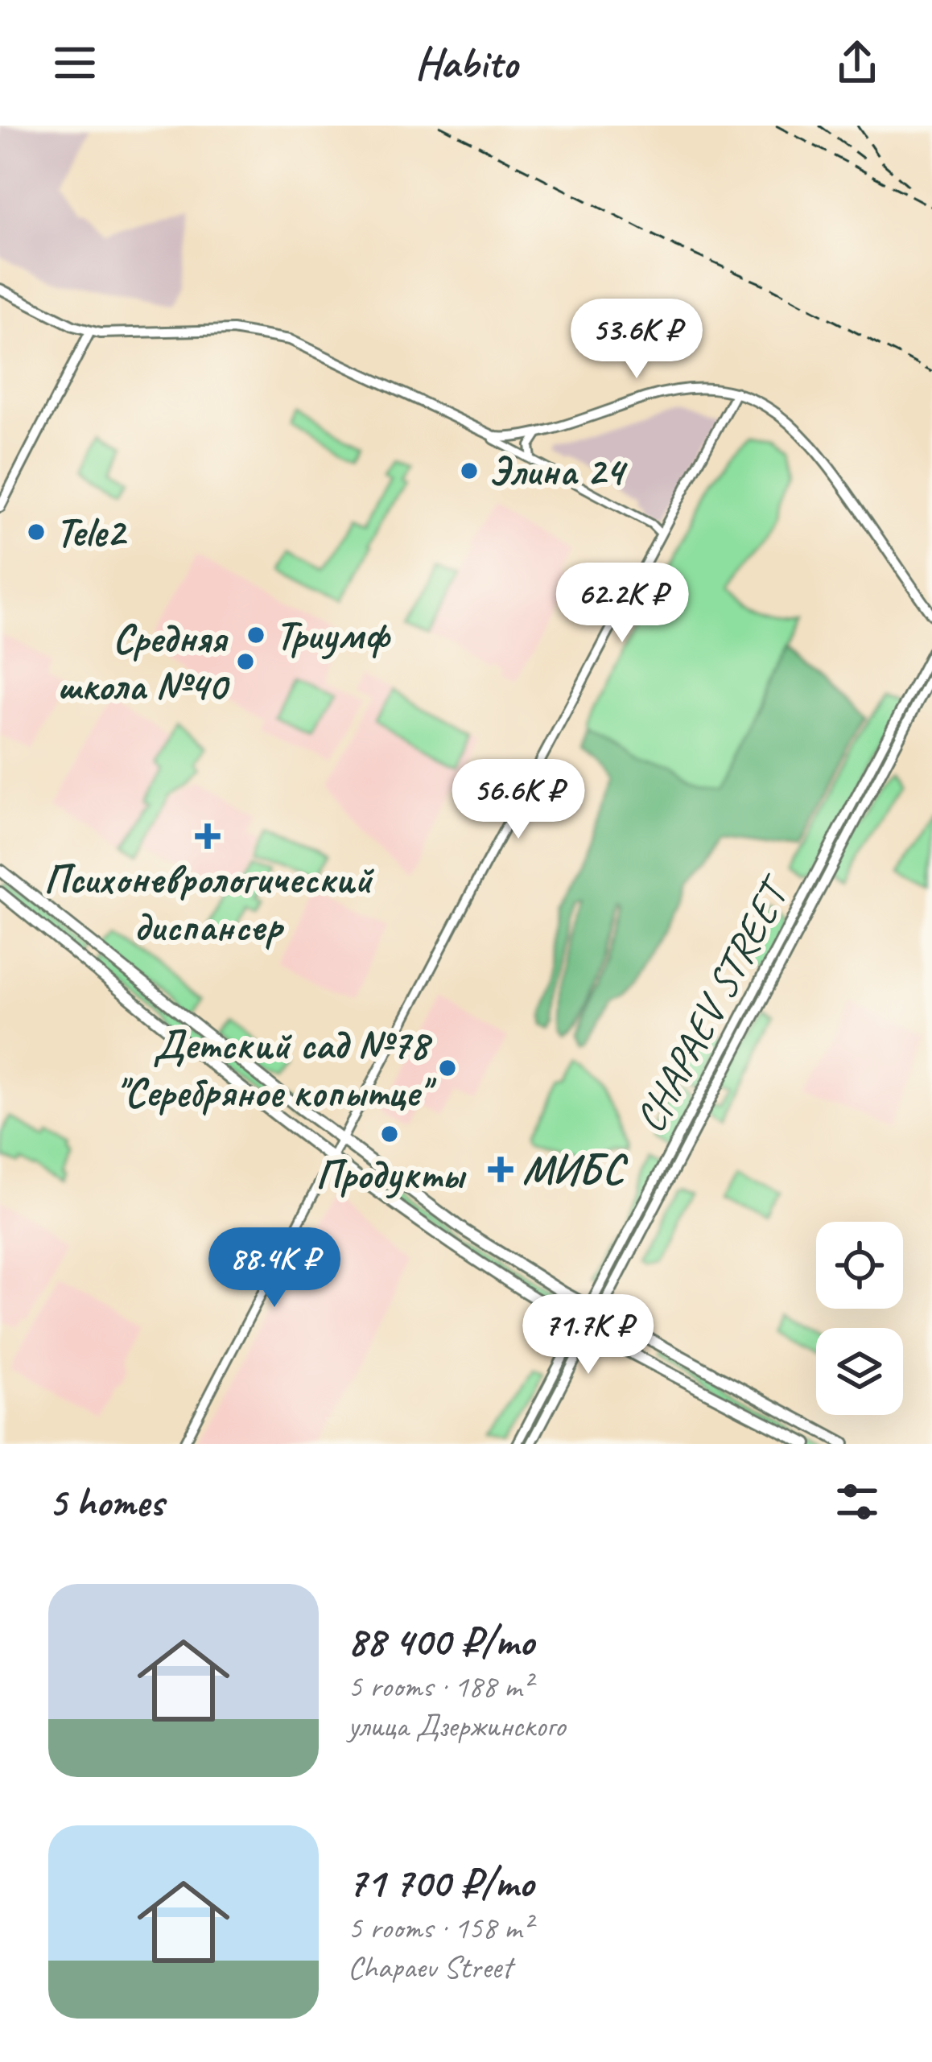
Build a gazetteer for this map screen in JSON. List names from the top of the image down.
{
  "streets": {
    "main road": ["CHAPAEV STREET"]
  },
  "places": {
    "other": [
      "Элина 24",
      "Tele2",
      "Триумф",
      "Средняя школа №40",
      "Детский сад №78 \"Серебряное копытце\"",
      "Продукты"
    ],
    "health": ["Психоневрологический диспансер", "МИБС"]
  },
  "page": {
    "header": "Habito",
    "price": [
      "53.6K ₽",
      "62.2K ₽",
      "56.6K ₽",
      "88.4K ₽",
      "71.7K ₽"
    ],
    "heading": "5 homes",
    "list": [
      {
        "name": "88 400 ₽/mo",
        "note": "5 rooms · 188 m² · улица Дзержинского"
      },
      {
        "name": "71 700 ₽/mo",
        "note": "5 rooms · 158 m² · Chapaev Street"
      }
    ]
  }
}
